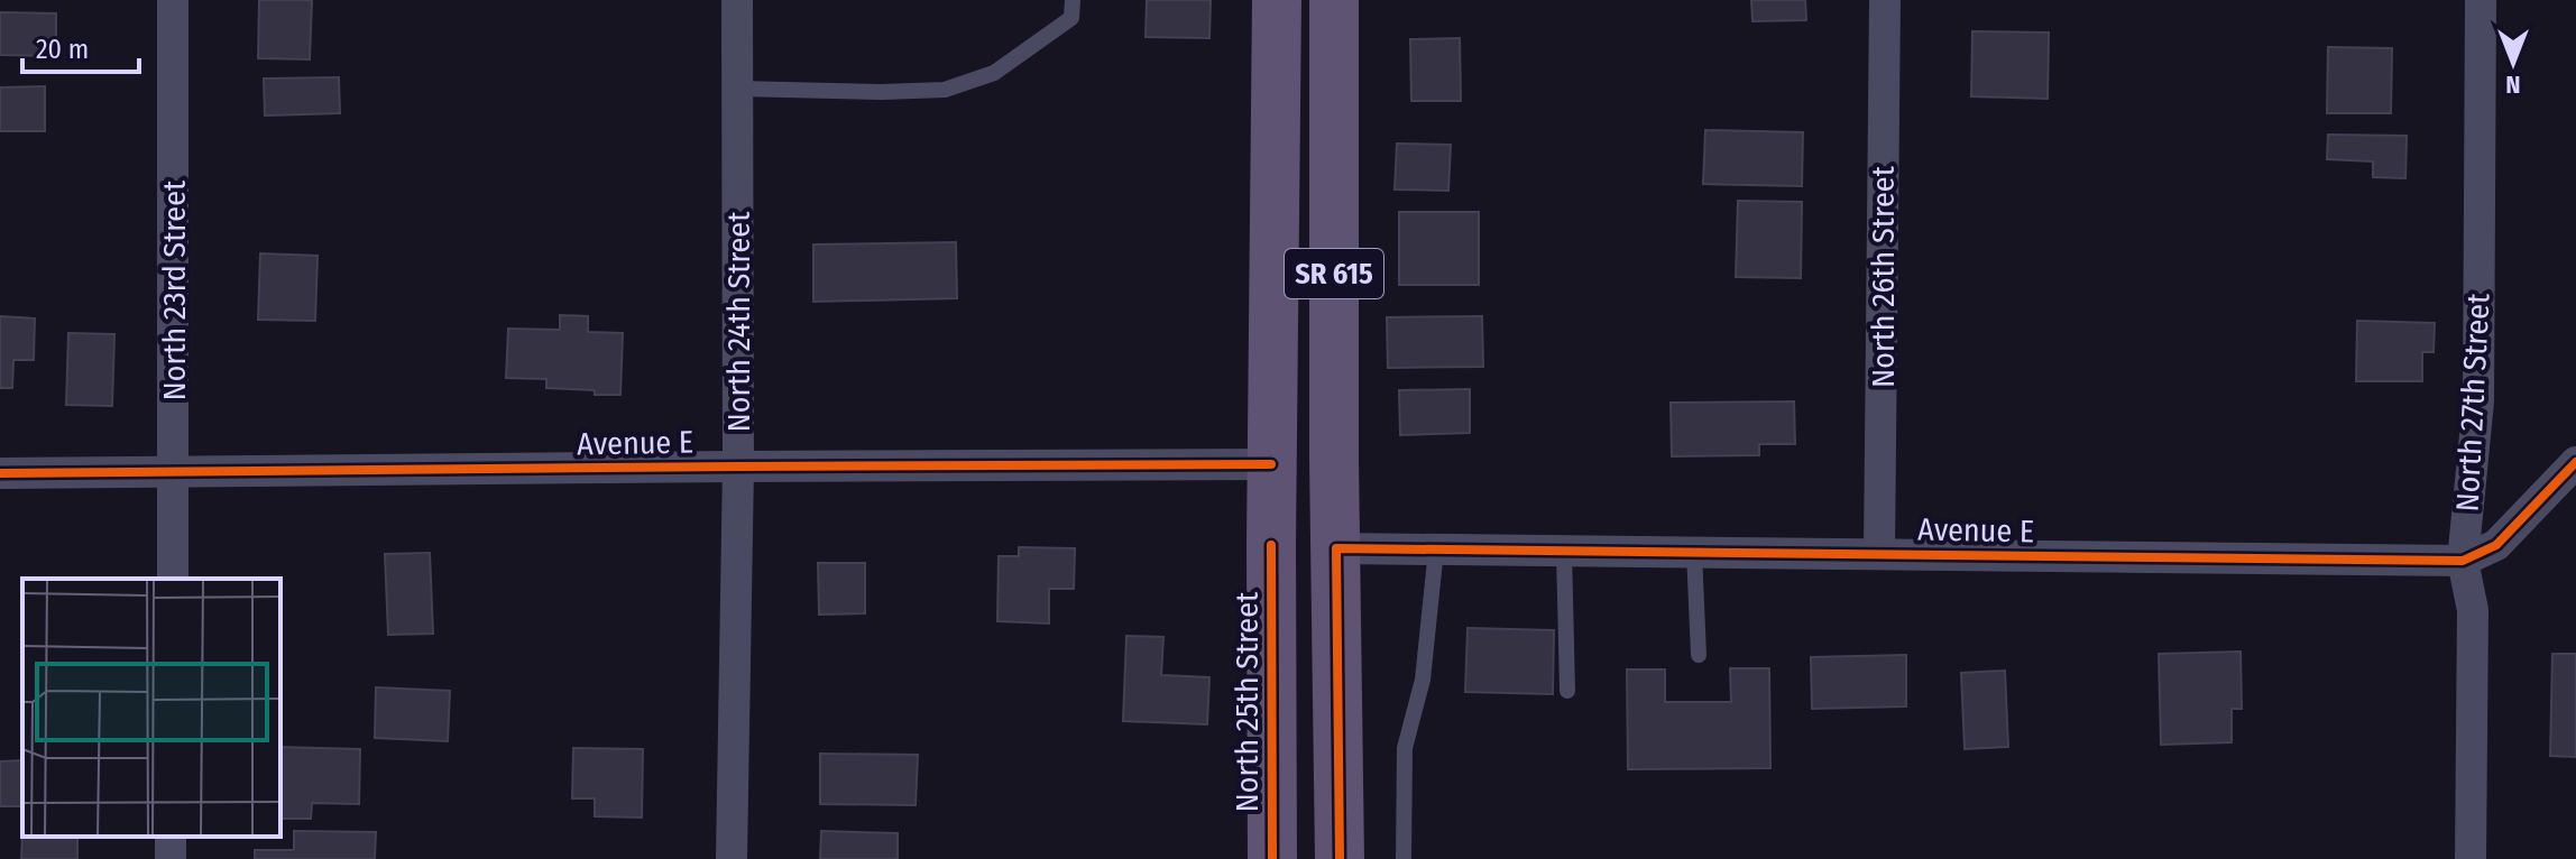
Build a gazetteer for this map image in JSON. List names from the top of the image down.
{
  "streets": {
    "main road": ["SR 615", "North 25th Street"],
    "street": [
      "North 26th Street",
      "North 23rd Street",
      "North 24th Street",
      "North 27th Street",
      "Avenue E"
    ]
  },
  "crossings": [
    ["SR 615", "Avenue E"],
    ["North 26th Street", "Avenue E"],
    ["North 23rd Street", "Avenue E"],
    ["North 24th Street", "Avenue E"],
    ["North 27th Street", "Avenue E"],
    ["Avenue E", "North 25th Street"]
  ],
  "scale_bar": "20 m",
  "north": "bottom"
}
